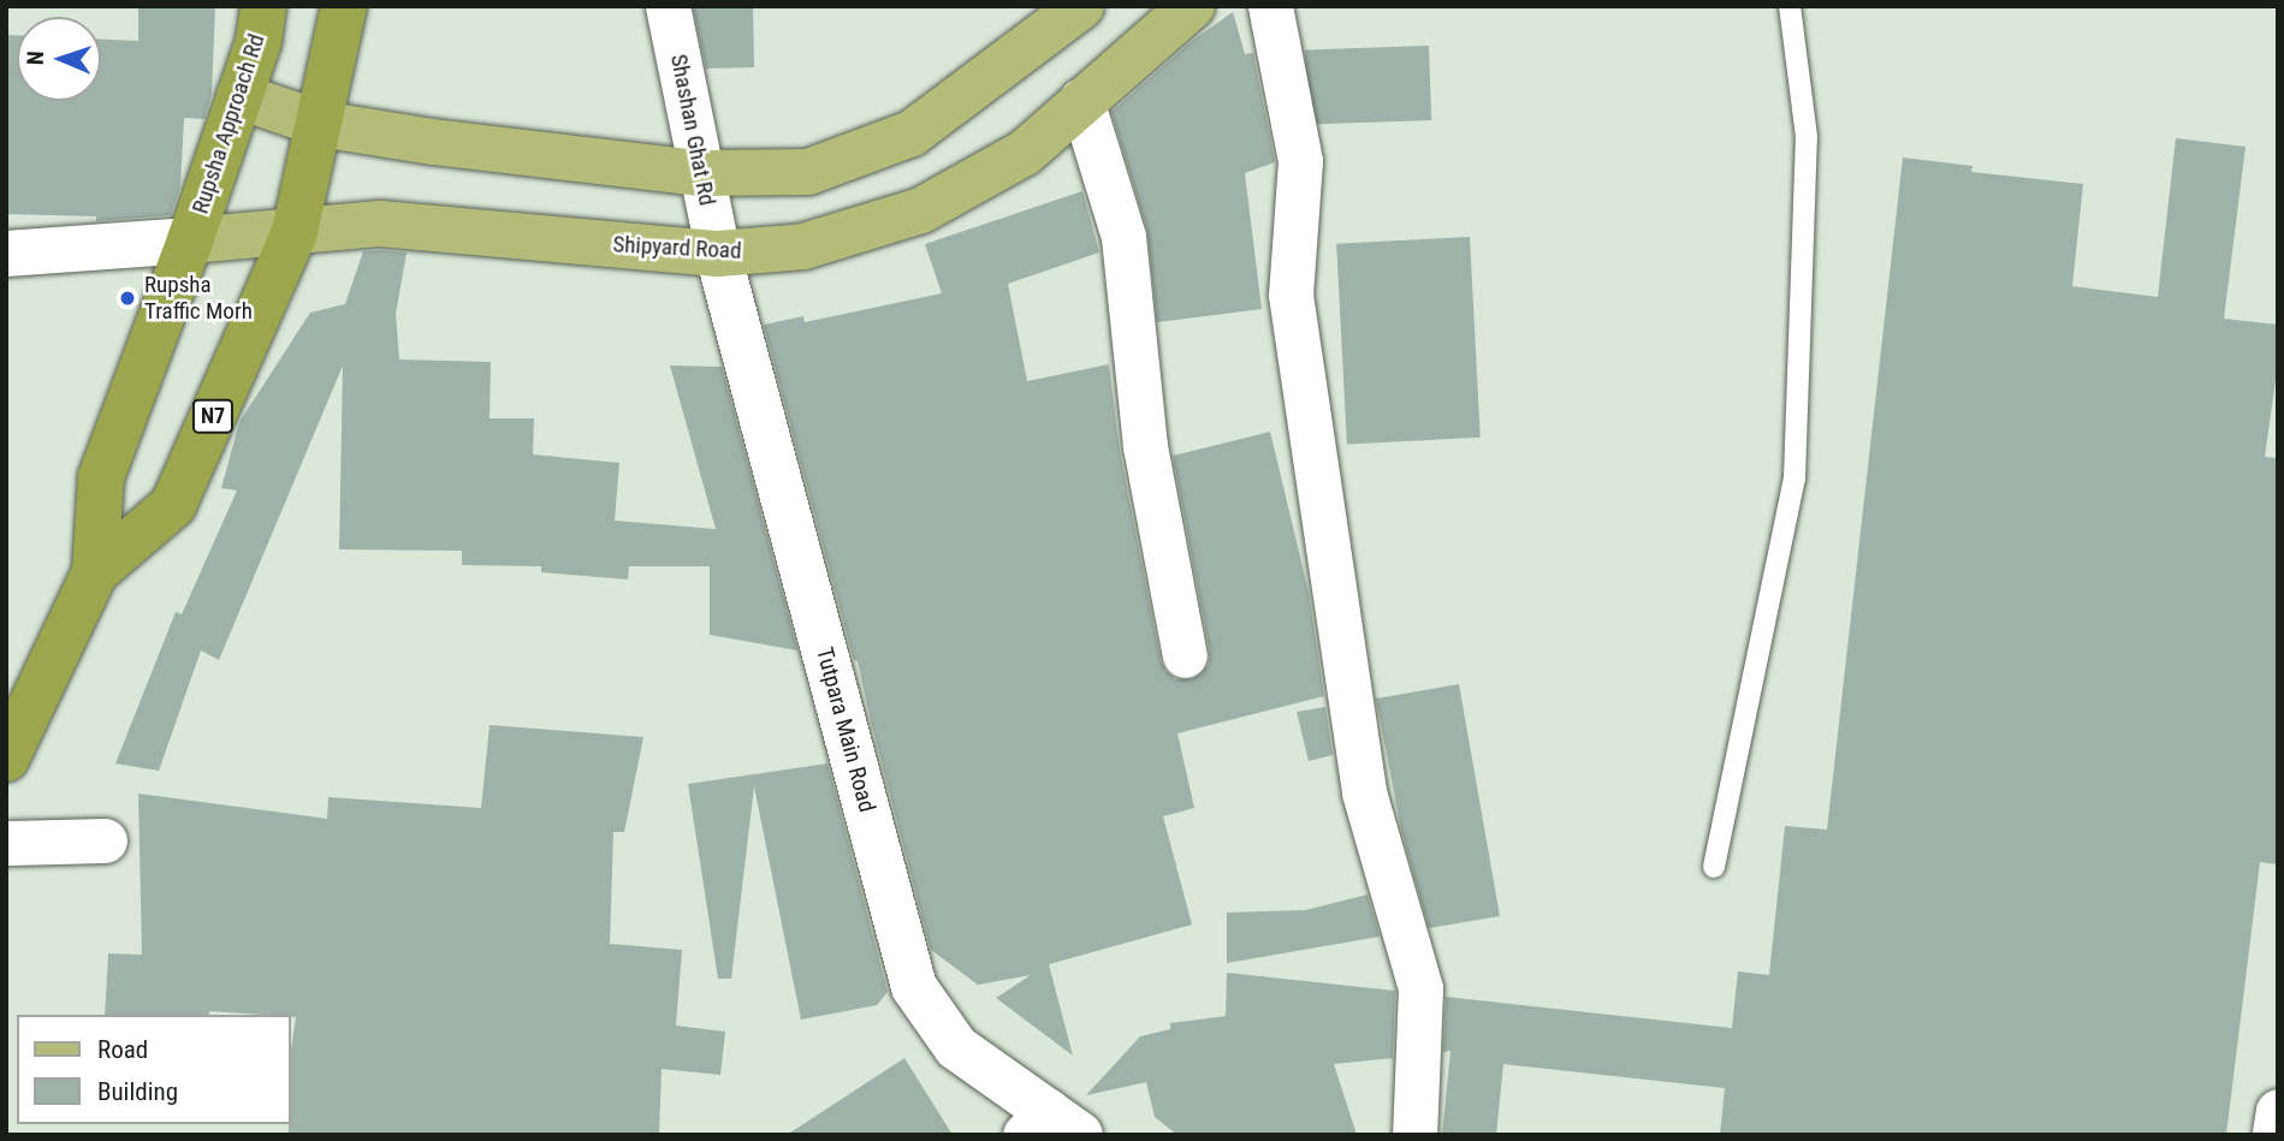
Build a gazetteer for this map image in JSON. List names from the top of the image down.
{
  "streets": {
    "highway": ["Rupsha Approach Rd", "N7"],
    "main road": ["Shipyard Road"],
    "street": ["Shashan Ghat Rd", "Tutpara Main Road"]
  },
  "crossings": [
    ["Rupsha Approach Rd", "Shipyard Road"],
    ["Rupsha Approach Rd", "N7"],
    ["Shashan Ghat Rd", "Shipyard Road"],
    ["Shashan Ghat Rd", "Tutpara Main Road"],
    ["Shipyard Road", "N7"],
    ["Shipyard Road", "Tutpara Main Road"]
  ],
  "places": ["Rupsha Traffic Morh"],
  "legend": ["Road", "Building"],
  "north": "left"
}
